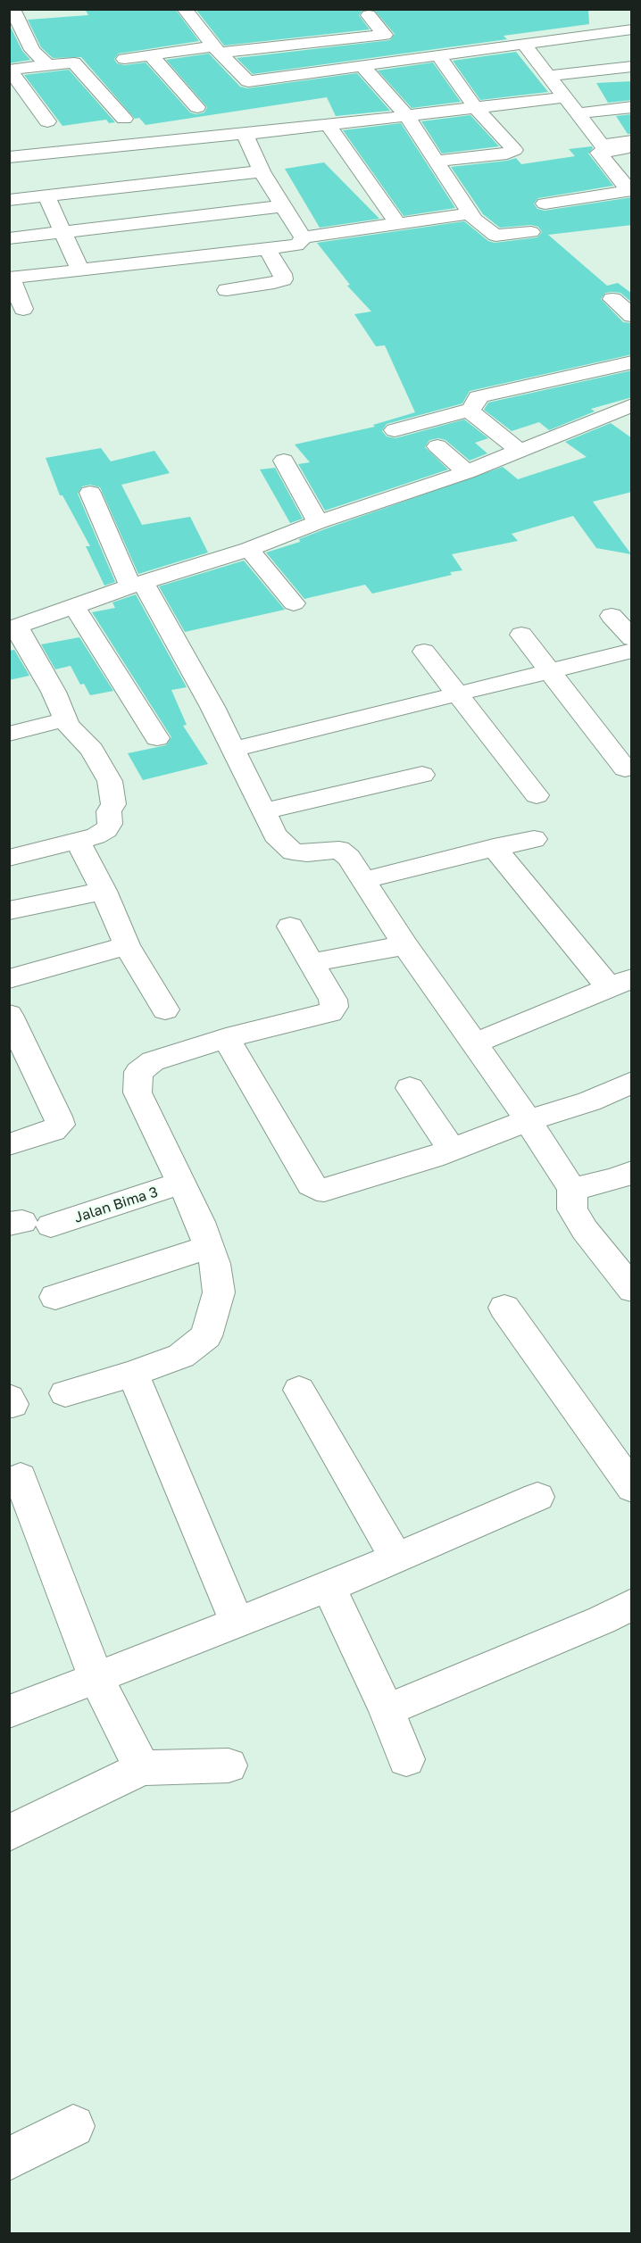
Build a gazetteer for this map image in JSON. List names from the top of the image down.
{
  "streets": {
    "street": ["Jalan Bima 3"]
  }
}
